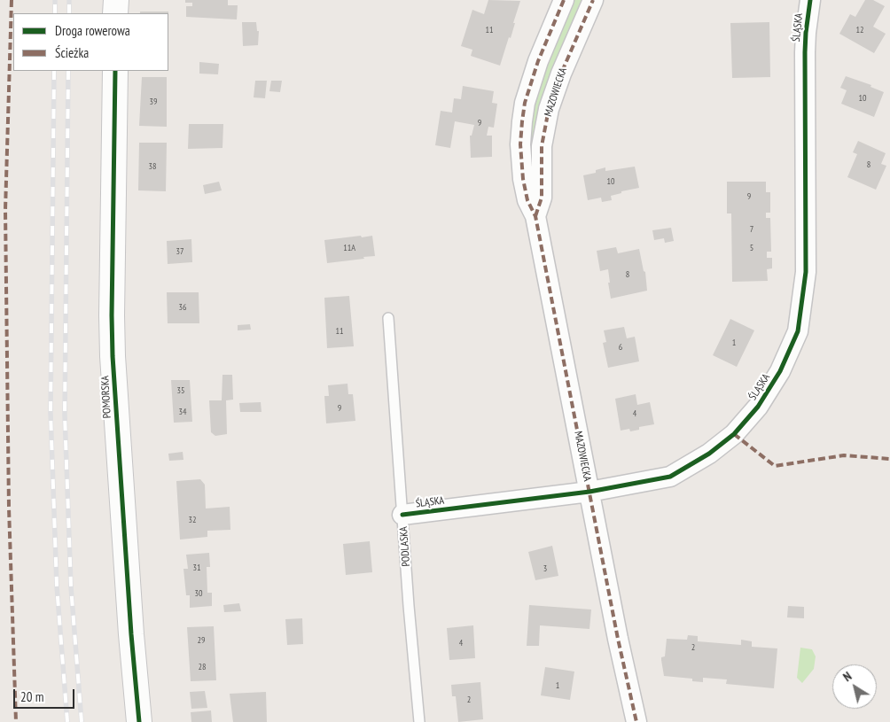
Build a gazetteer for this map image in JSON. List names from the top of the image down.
{
  "streets": {
    "street": ["ŚLĄSKA", "MAZOWIECKA", "POMORSKA"],
    "lane": ["PODLASKA"]
  },
  "crossings": [
    ["ŚLĄSKA", "MAZOWIECKA"],
    ["ŚLĄSKA", "PODLASKA"]
  ],
  "house_numbers": [
    "11",
    "12",
    "10",
    "39",
    "9",
    "8",
    "38",
    "10",
    "9",
    "7",
    "11A",
    "5",
    "37",
    "8",
    "36",
    "11",
    "1",
    "6",
    "35",
    "9",
    "34",
    "4",
    "32",
    "31",
    "3",
    "30",
    "29",
    "4",
    "2",
    "28",
    "1",
    "2"
  ],
  "legend": ["Droga rowerowa", "Ścieżka"],
  "scale_bar": "20 m",
  "north": "top left"
}
